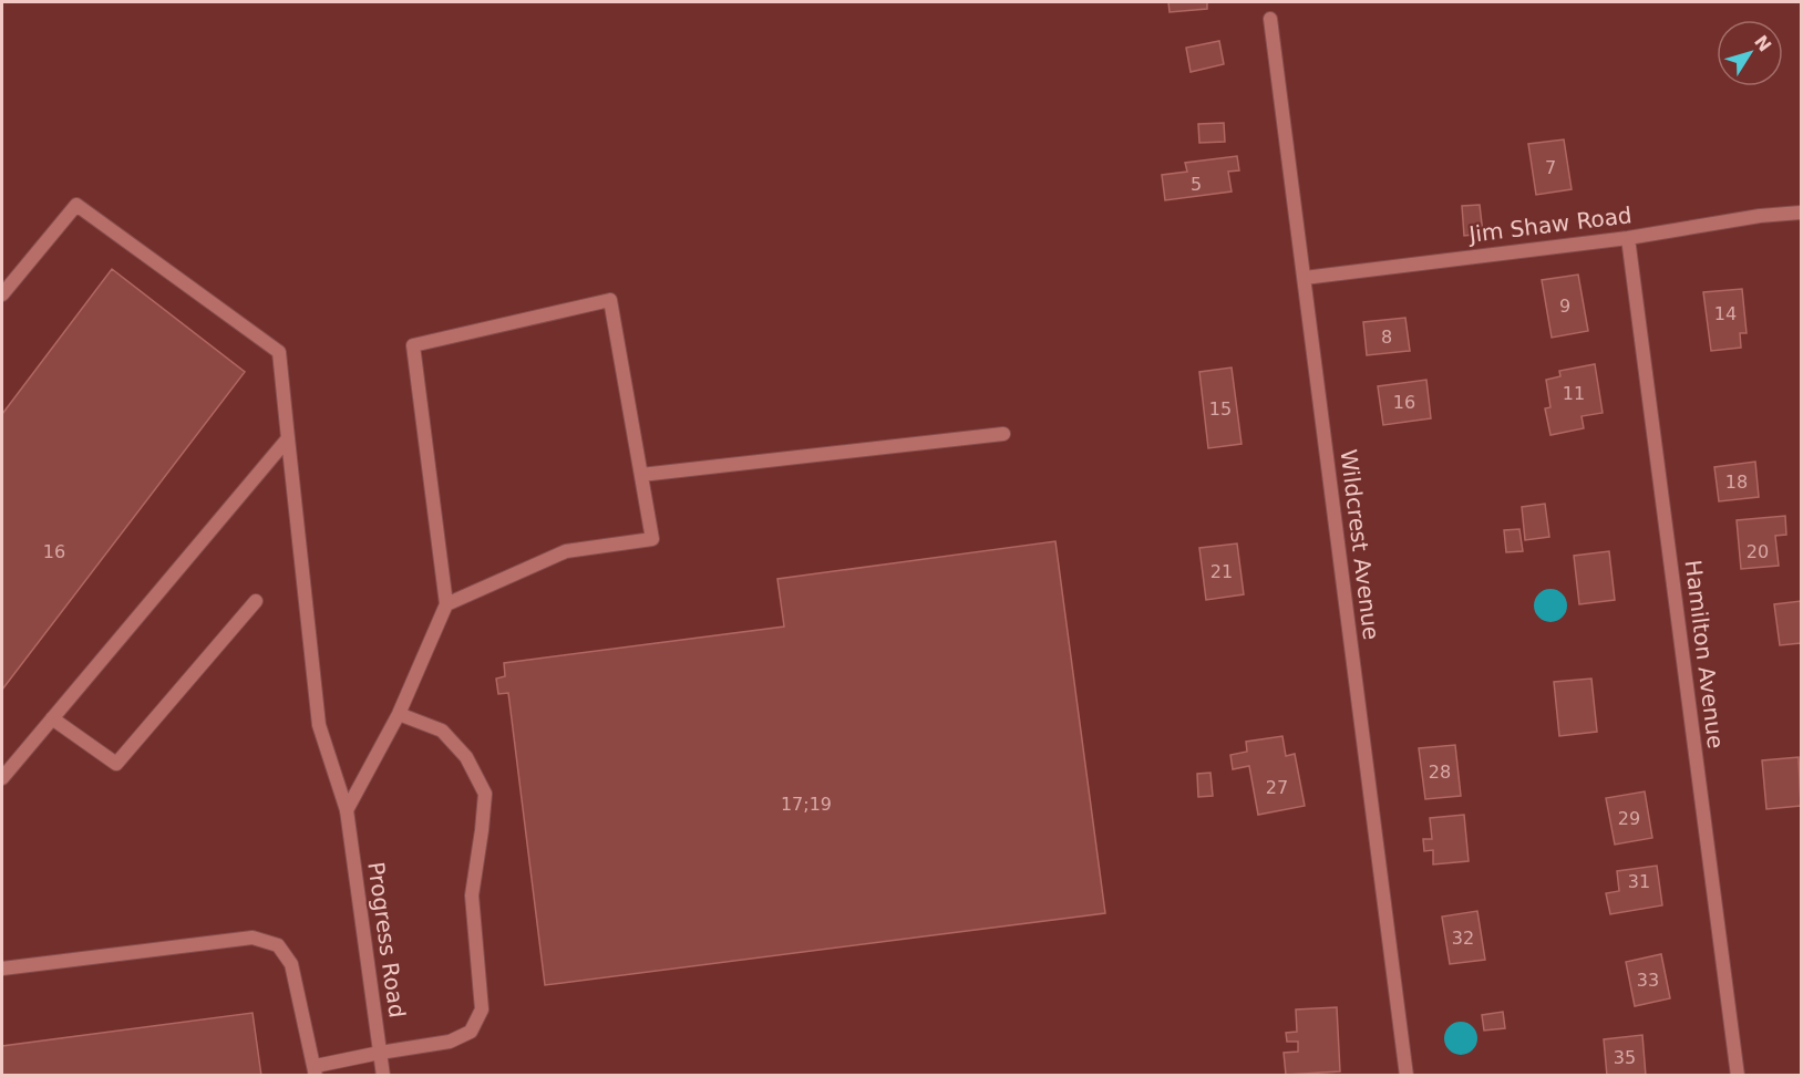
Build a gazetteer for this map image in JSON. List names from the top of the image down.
{
  "streets": {
    "street": [
      "Jim Shaw Road",
      "Wildcrest Avenue",
      "Hamilton Avenue",
      "Progress Road"
    ]
  },
  "crossings": [
    ["Jim Shaw Road", "Wildcrest Avenue"],
    ["Jim Shaw Road", "Hamilton Avenue"]
  ],
  "house_numbers": [
    "7",
    "5",
    "9",
    "14",
    "8",
    "11",
    "16",
    "15",
    "18",
    "16",
    "20",
    "21",
    "28",
    "27",
    "17;19",
    "29",
    "31",
    "32",
    "33",
    "35"
  ],
  "north": "top right"
}
